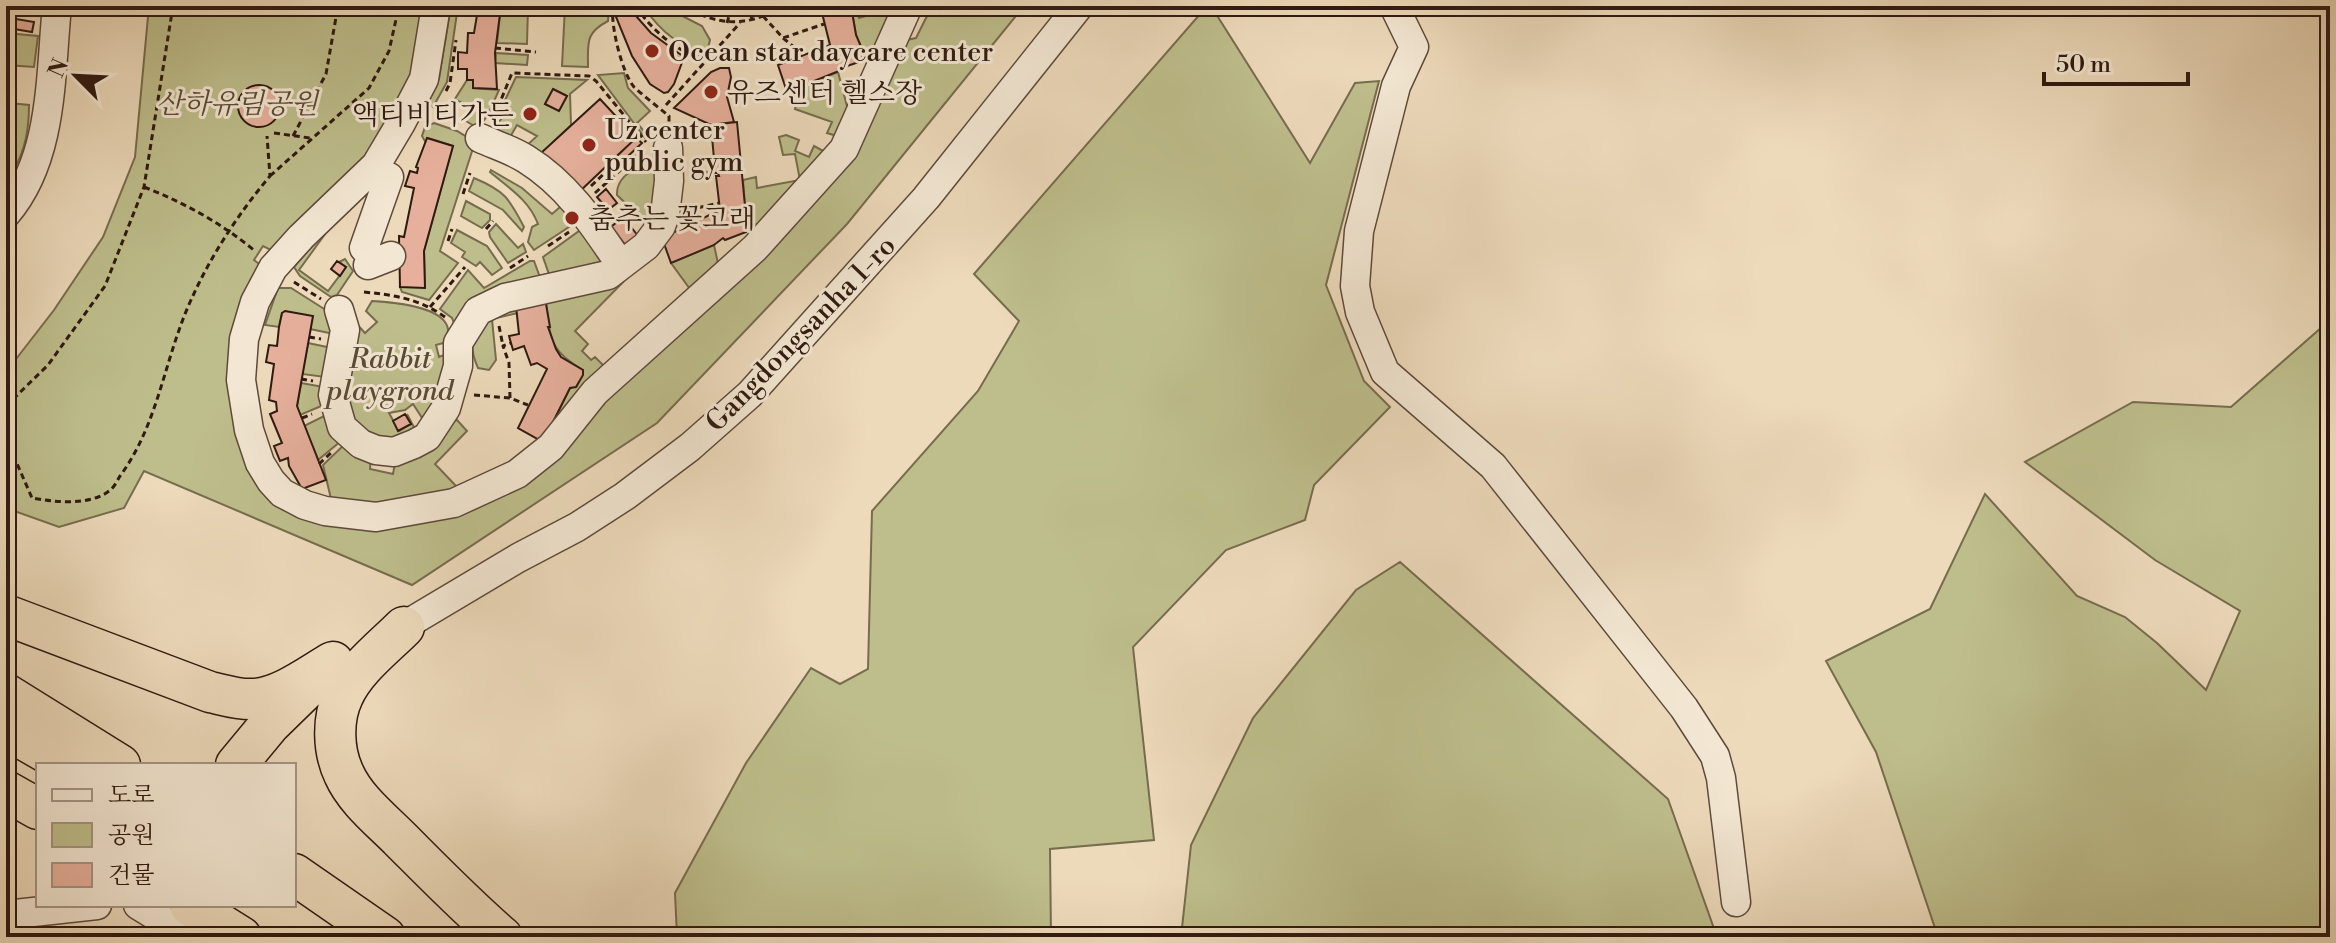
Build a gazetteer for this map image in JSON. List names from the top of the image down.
{
  "streets": {
    "street": ["Gangdongsanha 1-ro"]
  },
  "parks": ["산하유림공원", "Rabbit playgrond"],
  "places": [
    "Ocean star daycare center",
    "유즈센터 헬스장",
    "액티비티가든",
    "Uz center public gym",
    "춤추는 꽃고래"
  ],
  "legend": ["도로", "공원", "건물"],
  "scale_bar": "50 m",
  "north": "top left"
}
